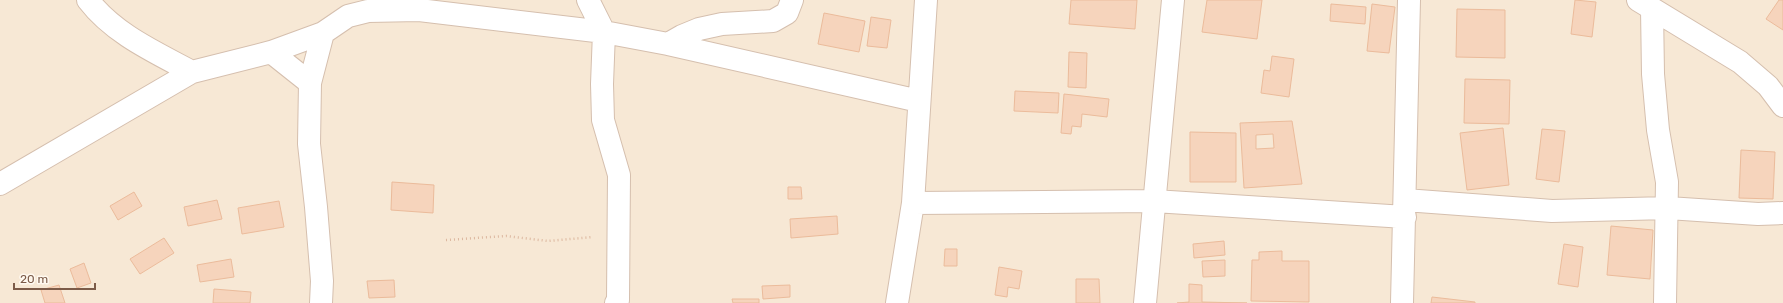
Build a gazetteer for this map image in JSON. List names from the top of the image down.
{
  "scale_bar": "20 m"
}
